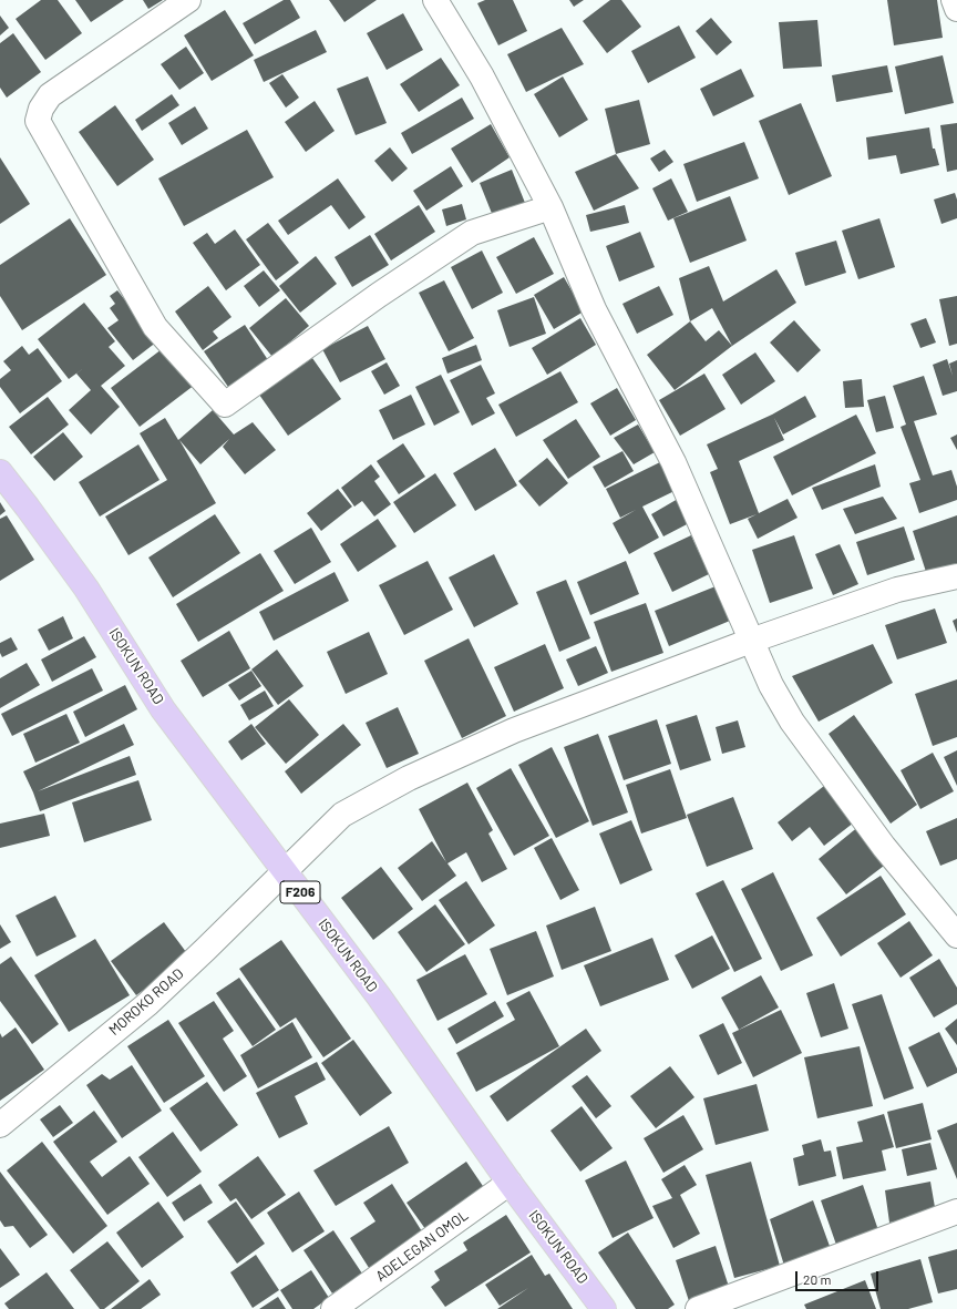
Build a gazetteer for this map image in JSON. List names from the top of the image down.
{
  "streets": {
    "main road": ["ISOKUN ROAD", "F206"],
    "street": ["MOROKO ROAD", "ADELEGAN OMOL"]
  },
  "crossings": [
    ["ISOKUN ROAD", "MOROKO ROAD"],
    ["ISOKUN ROAD", "ADELEGAN OMOL"]
  ],
  "scale_bar": "20 m"
}
